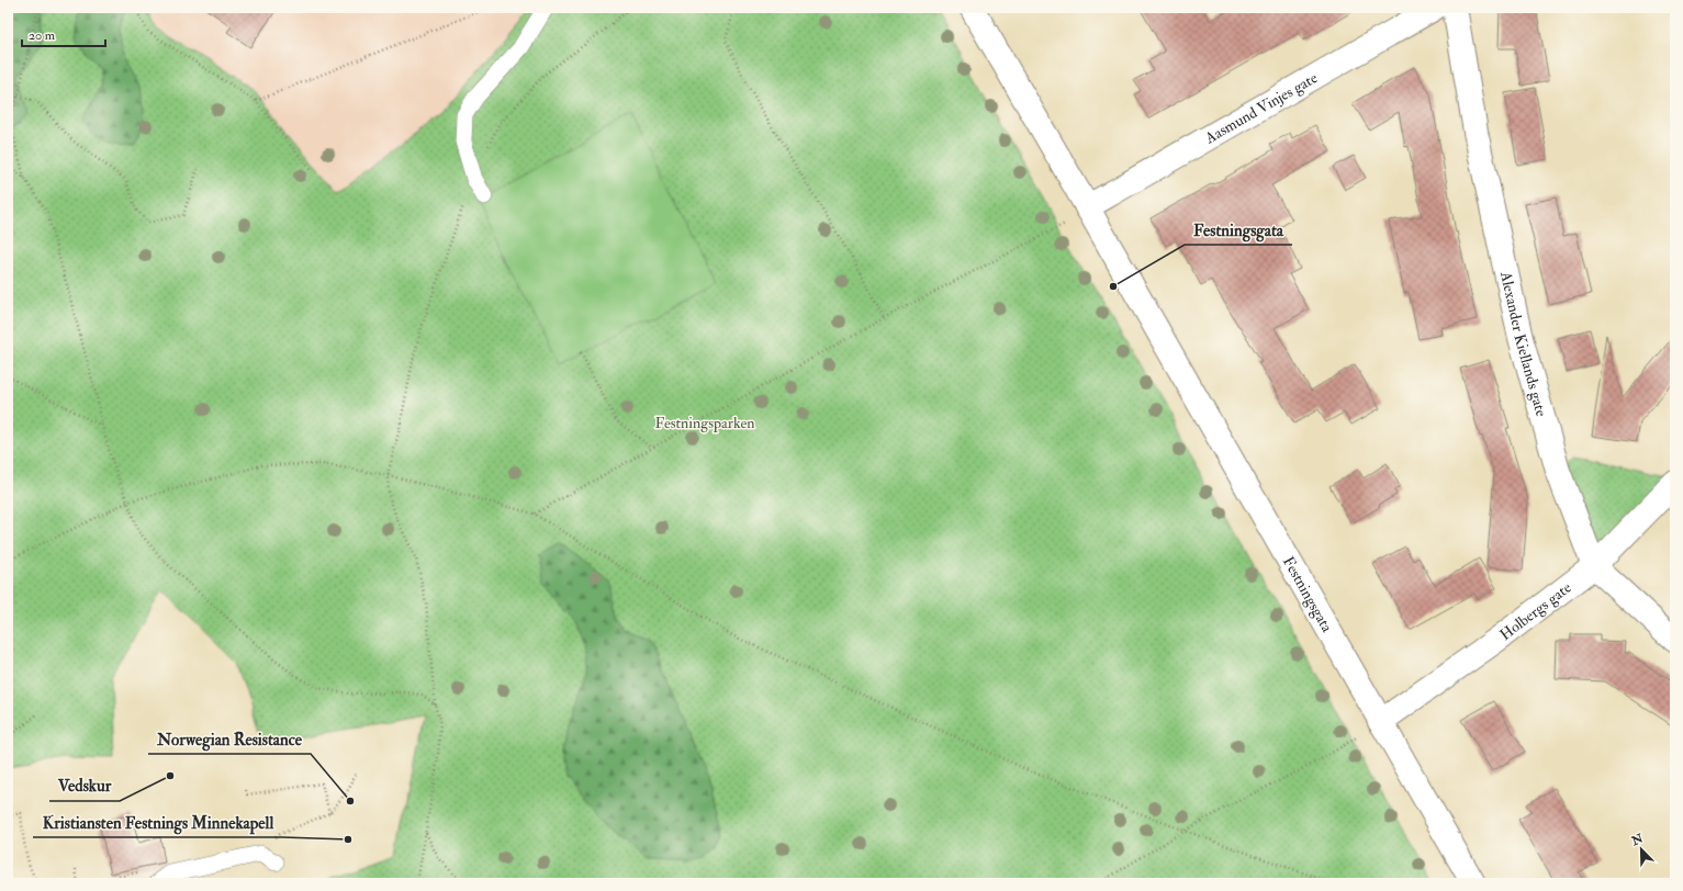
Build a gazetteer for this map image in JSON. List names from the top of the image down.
{
  "streets": {
    "street": [
      "Aasmund Vinjes gate",
      "Alexander Kiellands gate",
      "Festningsgata",
      "Holbergs gate"
    ]
  },
  "crossings": [
    ["Aasmund Vinjes gate", "Festningsgata"],
    ["Alexander Kiellands gate", "Holbergs gate"],
    ["Festningsgata", "Holbergs gate"]
  ],
  "parks": ["Festningsparken"],
  "places": [
    "Festningsgata",
    "Vedskur",
    "Norwegian Resistance",
    "Kristiansten Festnings Minnekapell"
  ],
  "scale_bar": "20 m",
  "north": "top left"
}
